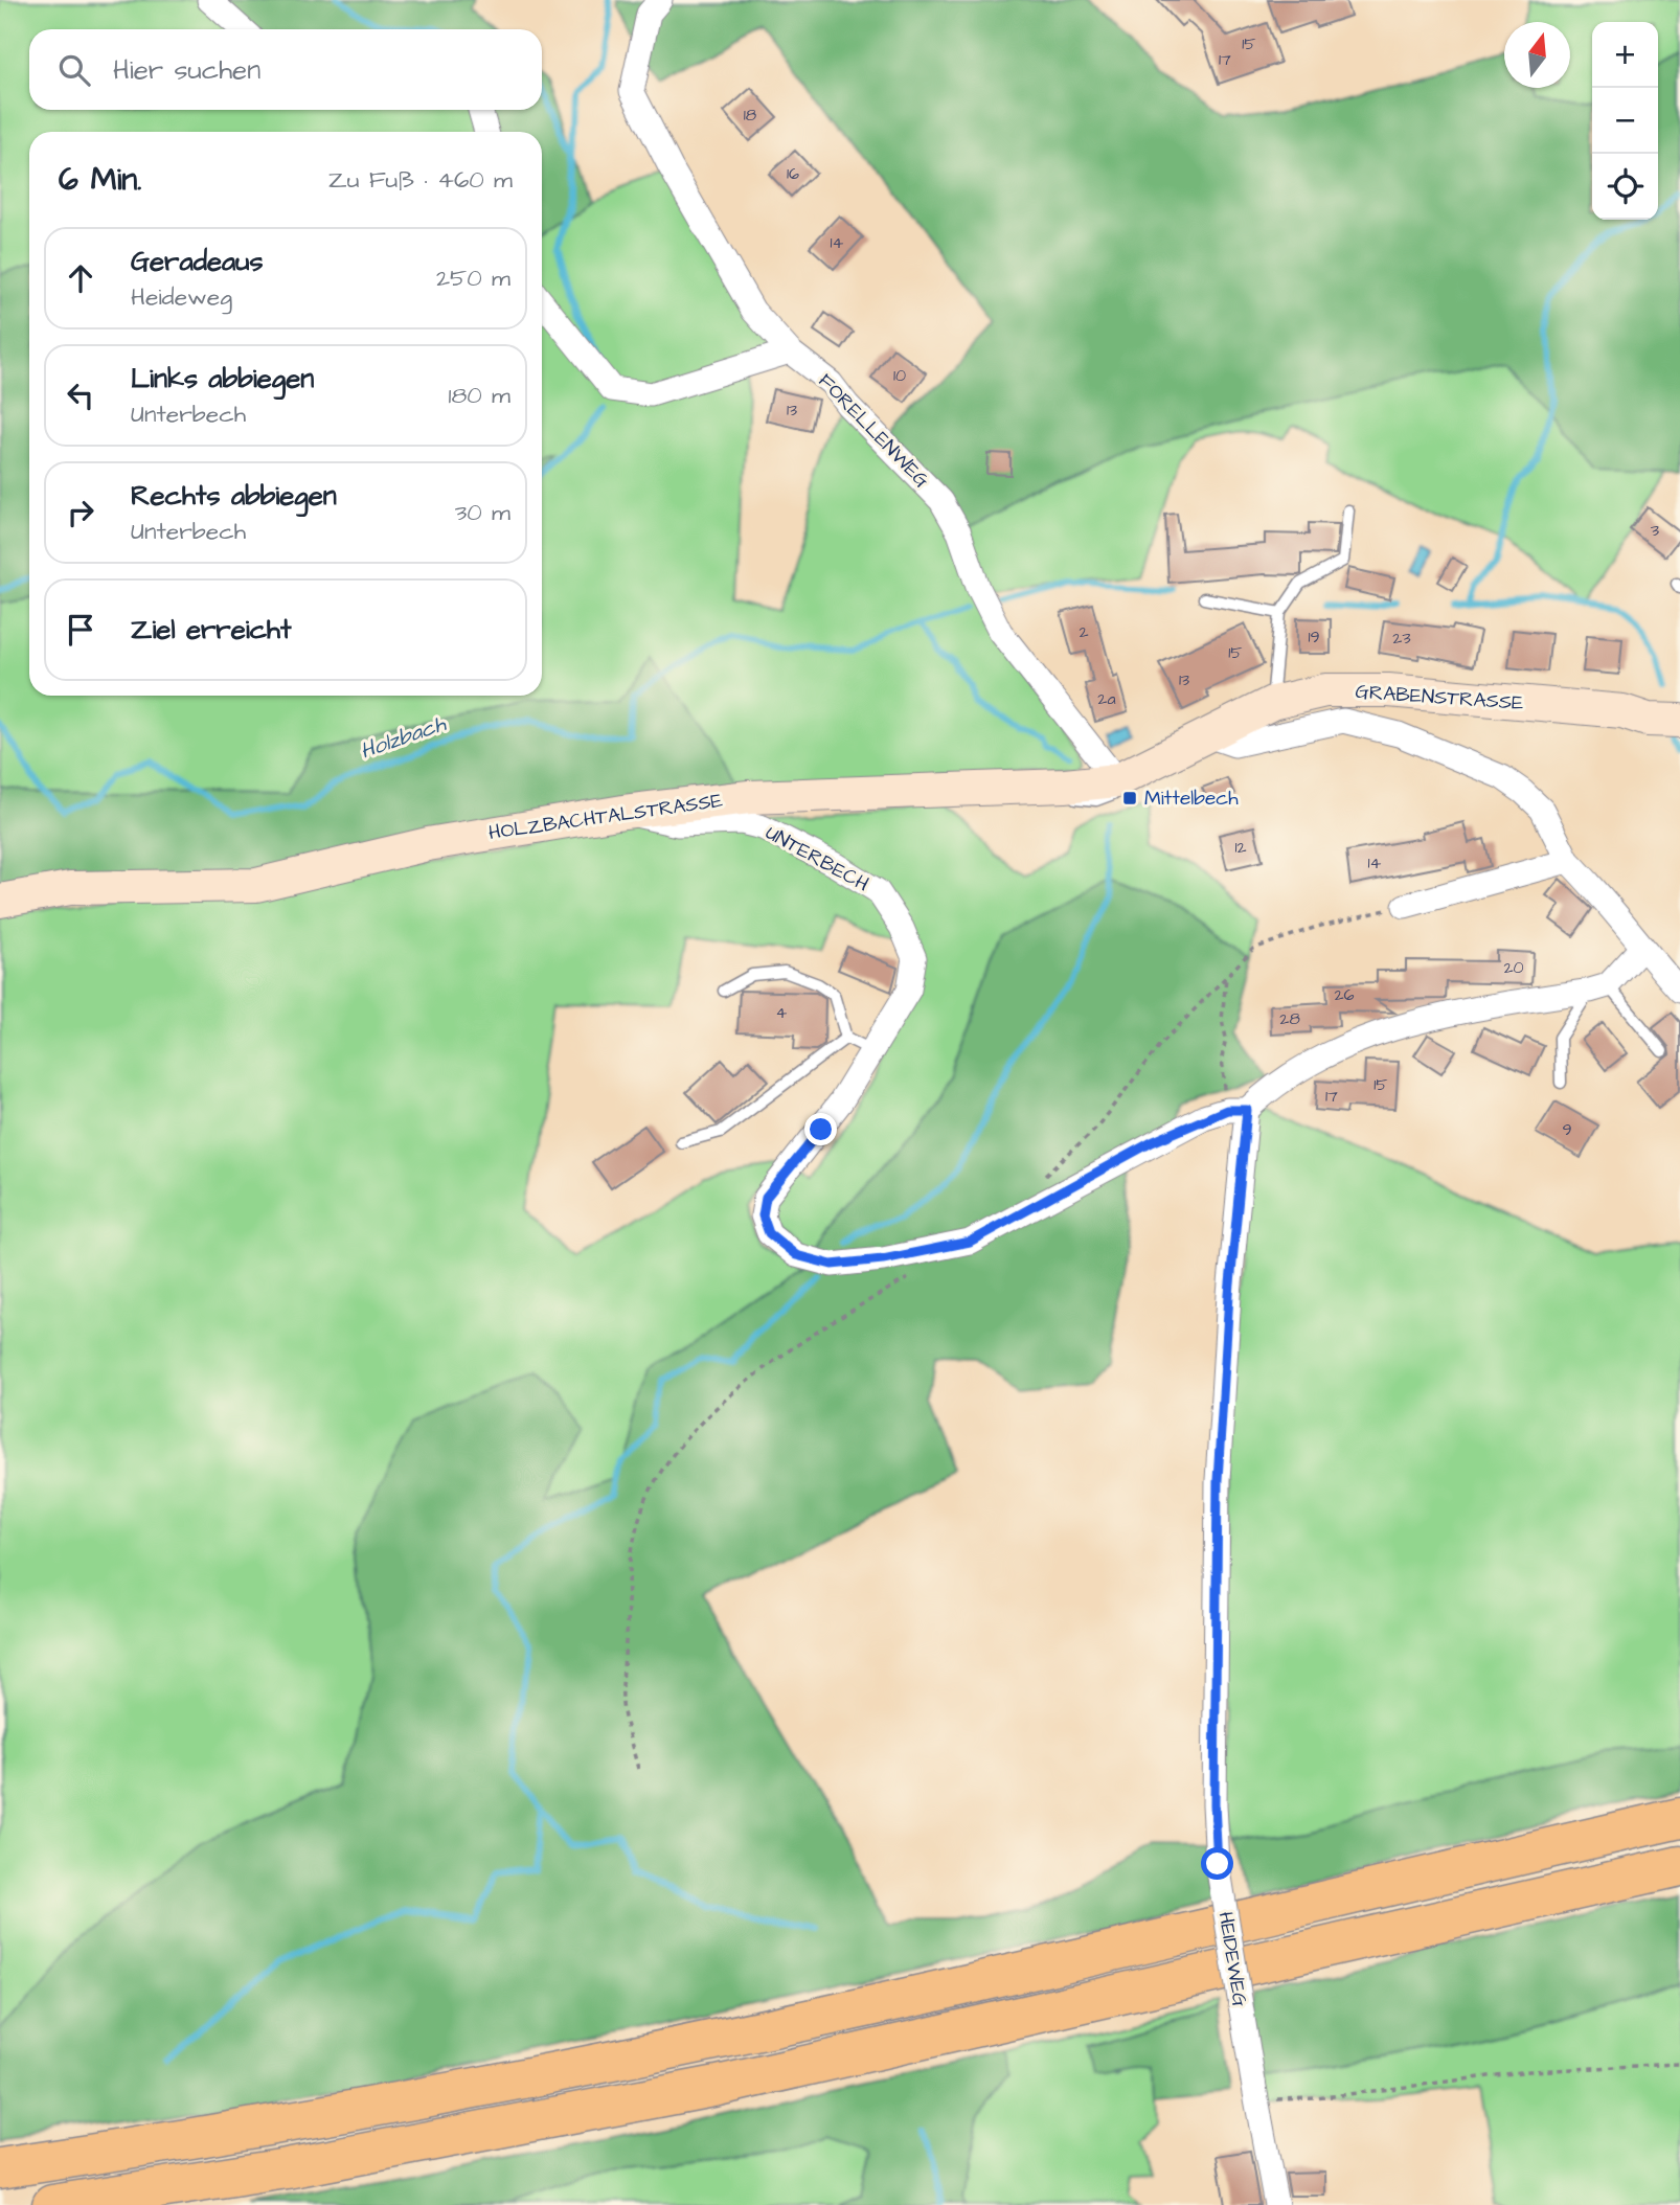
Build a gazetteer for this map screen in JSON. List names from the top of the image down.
{
  "streets": {
    "street": [
      "FORELLENWEG",
      "GRABENSTRASSE",
      "HOLZBACHTALSTRASSE",
      "UNTERBECH",
      "HEIDEWEG"
    ]
  },
  "crossings": [
    ["FORELLENWEG", "HOLZBACHTALSTRASSE"],
    ["GRABENSTRASSE", "HOLZBACHTALSTRASSE"],
    ["HOLZBACHTALSTRASSE", "UNTERBECH"],
    ["UNTERBECH", "HEIDEWEG"]
  ],
  "water": ["Holzbach"],
  "places": {
    "transit": ["Mittelbech"]
  },
  "house_numbers": [
    "15",
    "17",
    "18",
    "16",
    "14",
    "10",
    "13",
    "3",
    "2",
    "19",
    "23",
    "15",
    "13",
    "2a",
    "12",
    "14",
    "20",
    "26",
    "4",
    "28",
    "15",
    "17",
    "9"
  ],
  "north": "top",
  "page": {
    "map_buttons": ["+", "−"],
    "search": "Hier suchen",
    "heading": ["6 Min.", "Zu Fuß · 460 m"],
    "list": [
      ["Geradeaus", "Heideweg", "250 m"],
      ["Links abbiegen", "Unterbech", "180 m"],
      ["Rechts abbiegen", "Unterbech", "30 m"],
      "Ziel erreicht"
    ]
  }
}
